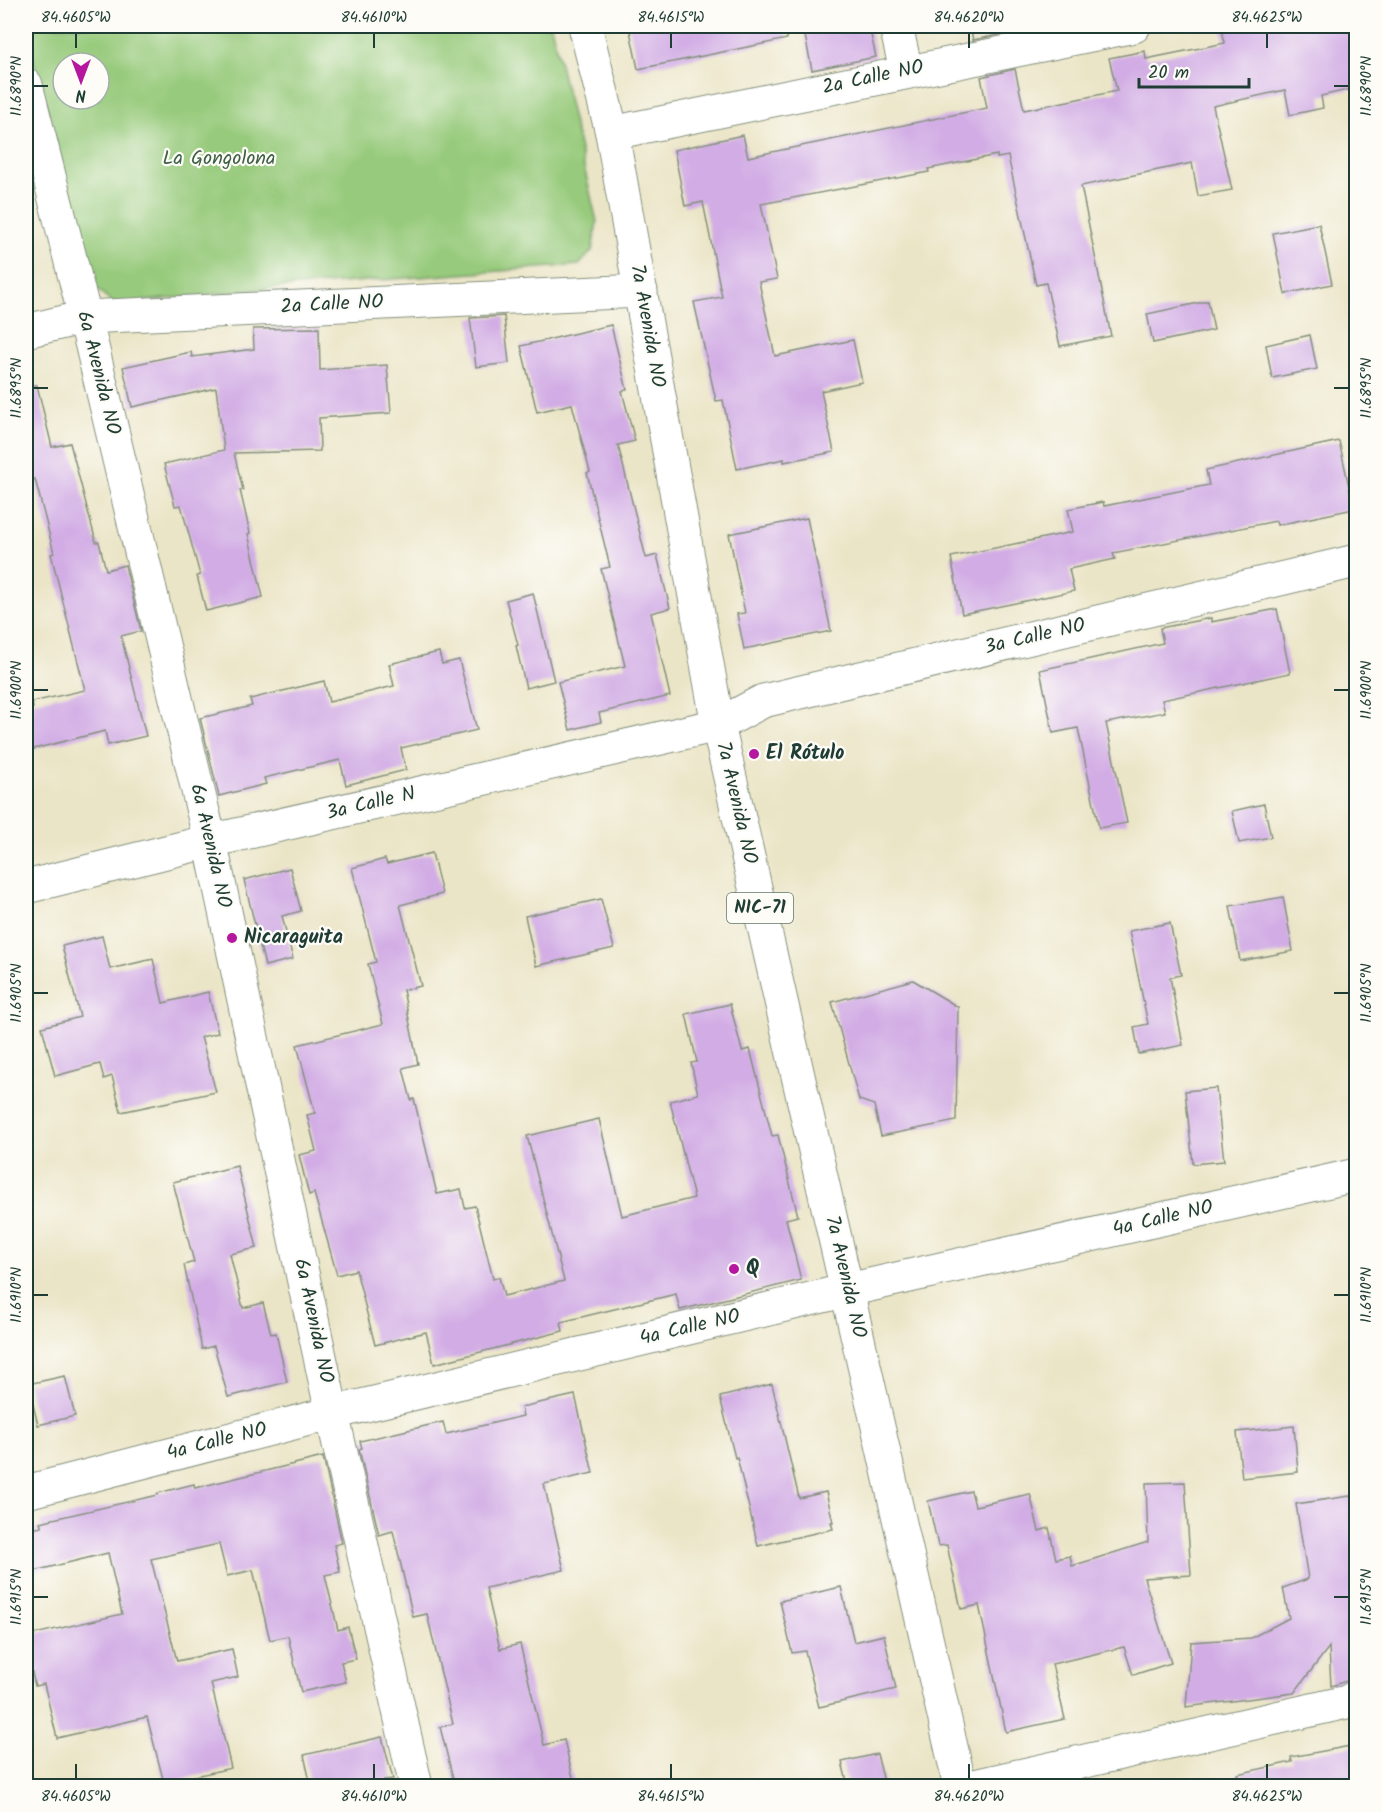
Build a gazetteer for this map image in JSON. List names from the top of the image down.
{
  "streets": {
    "main road": [
      "2a Calle NO",
      "7a Avenida NO",
      "6a Avenida NO",
      "3a Calle NO",
      "3a Calle N",
      "NIC-71",
      "4a Calle NO"
    ]
  },
  "crossings": [
    ["2a Calle NO", "7a Avenida NO"],
    ["2a Calle NO", "6a Avenida NO"],
    ["7a Avenida NO", "3a Calle NO"],
    ["7a Avenida NO", "3a Calle N"],
    ["7a Avenida NO", "4a Calle NO"],
    ["6a Avenida NO", "3a Calle N"],
    ["6a Avenida NO", "4a Calle NO"],
    ["3a Calle NO", "3a Calle N"]
  ],
  "parks": ["La Gongolona"],
  "places": ["El Rótulo", "Nicaraguita", "Q"],
  "scale_bar": "20 m",
  "north": "bottom",
  "coordinates": [
    "84.4605°W",
    "84.4610°W",
    "84.4615°W",
    "84.4620°W",
    "84.4625°W",
    "11.6890°N",
    "11.6895°N",
    "11.6900°N",
    "11.6905°N",
    "11.6910°N",
    "11.6915°N"
  ]
}
